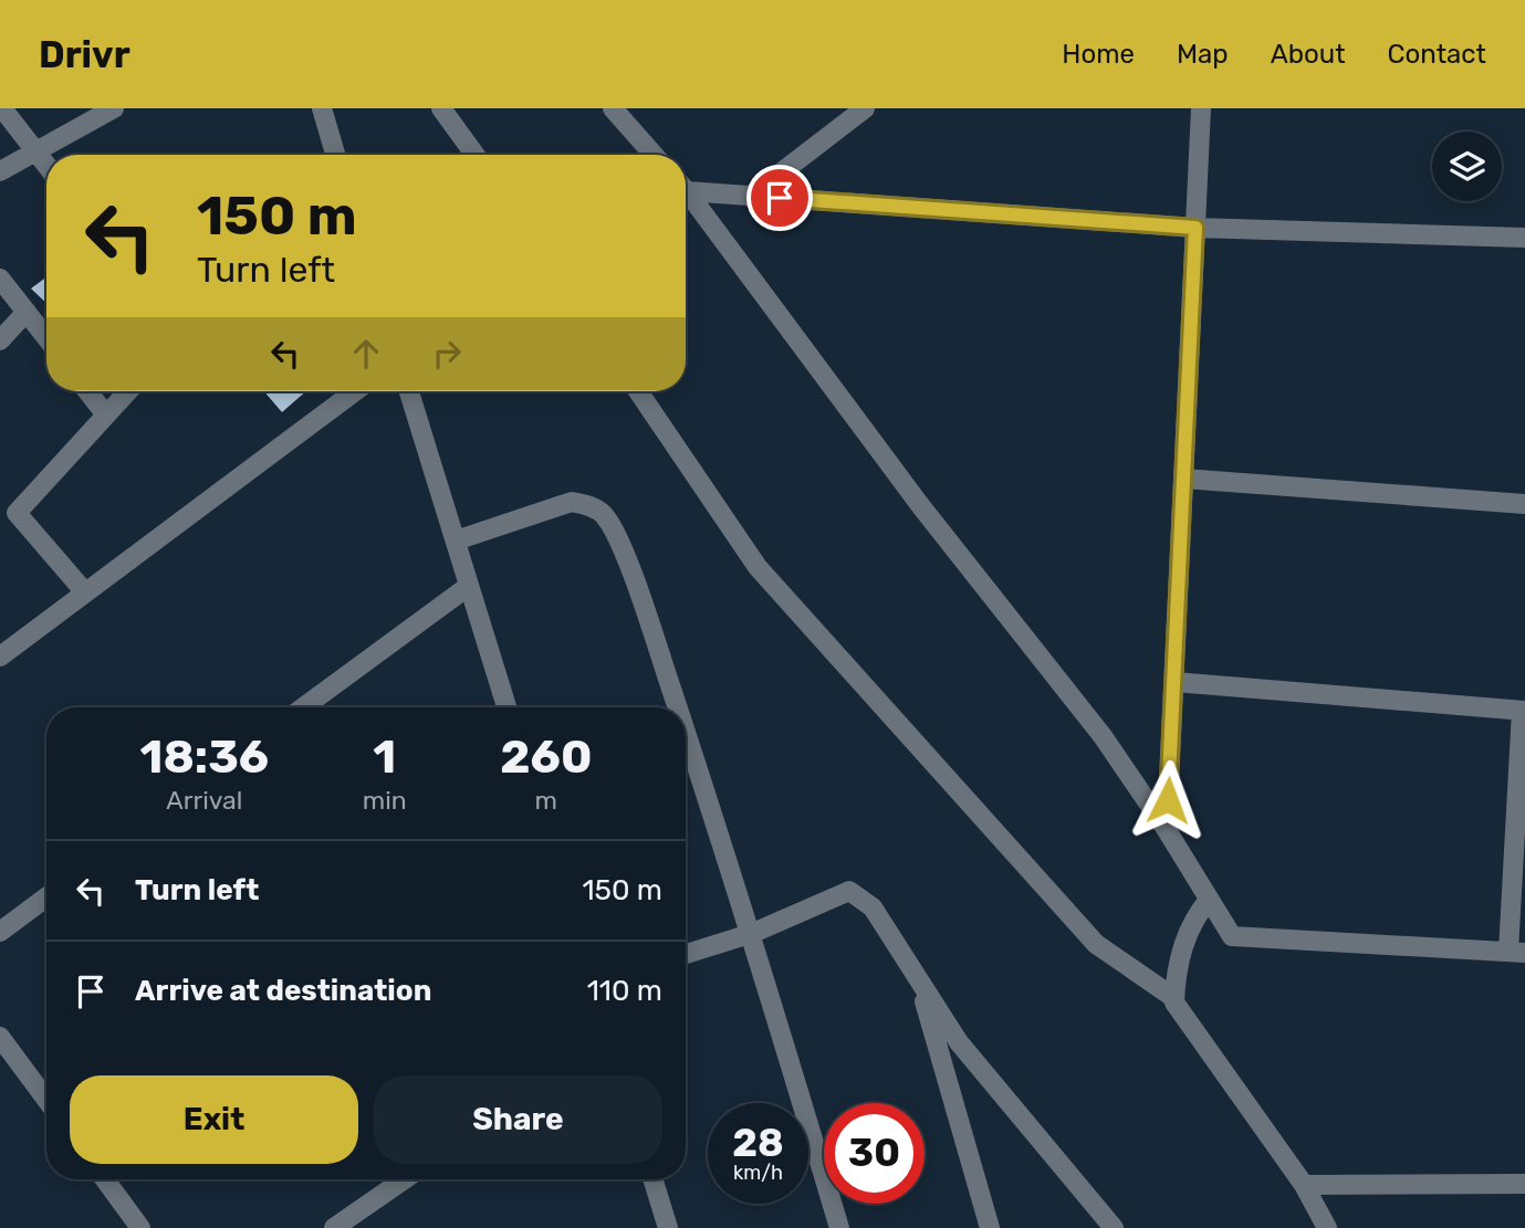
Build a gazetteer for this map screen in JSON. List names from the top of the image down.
{
  "page": {
    "header": "Drivr",
    "nav": [
      "Home",
      "Map",
      "About",
      "Contact"
    ],
    "turn": ["150 m", "Turn left"],
    "eta": [
      "18:36",
      "Arrival",
      "1",
      "min",
      "260",
      "m"
    ],
    "list": [
      {
        "name": "Turn left",
        "value": "150 m"
      },
      {
        "name": "Arrive at destination",
        "value": "110 m"
      }
    ],
    "buttons": ["Exit", "Share"],
    "speed": "28 km/h",
    "limit": "30"
  }
}
